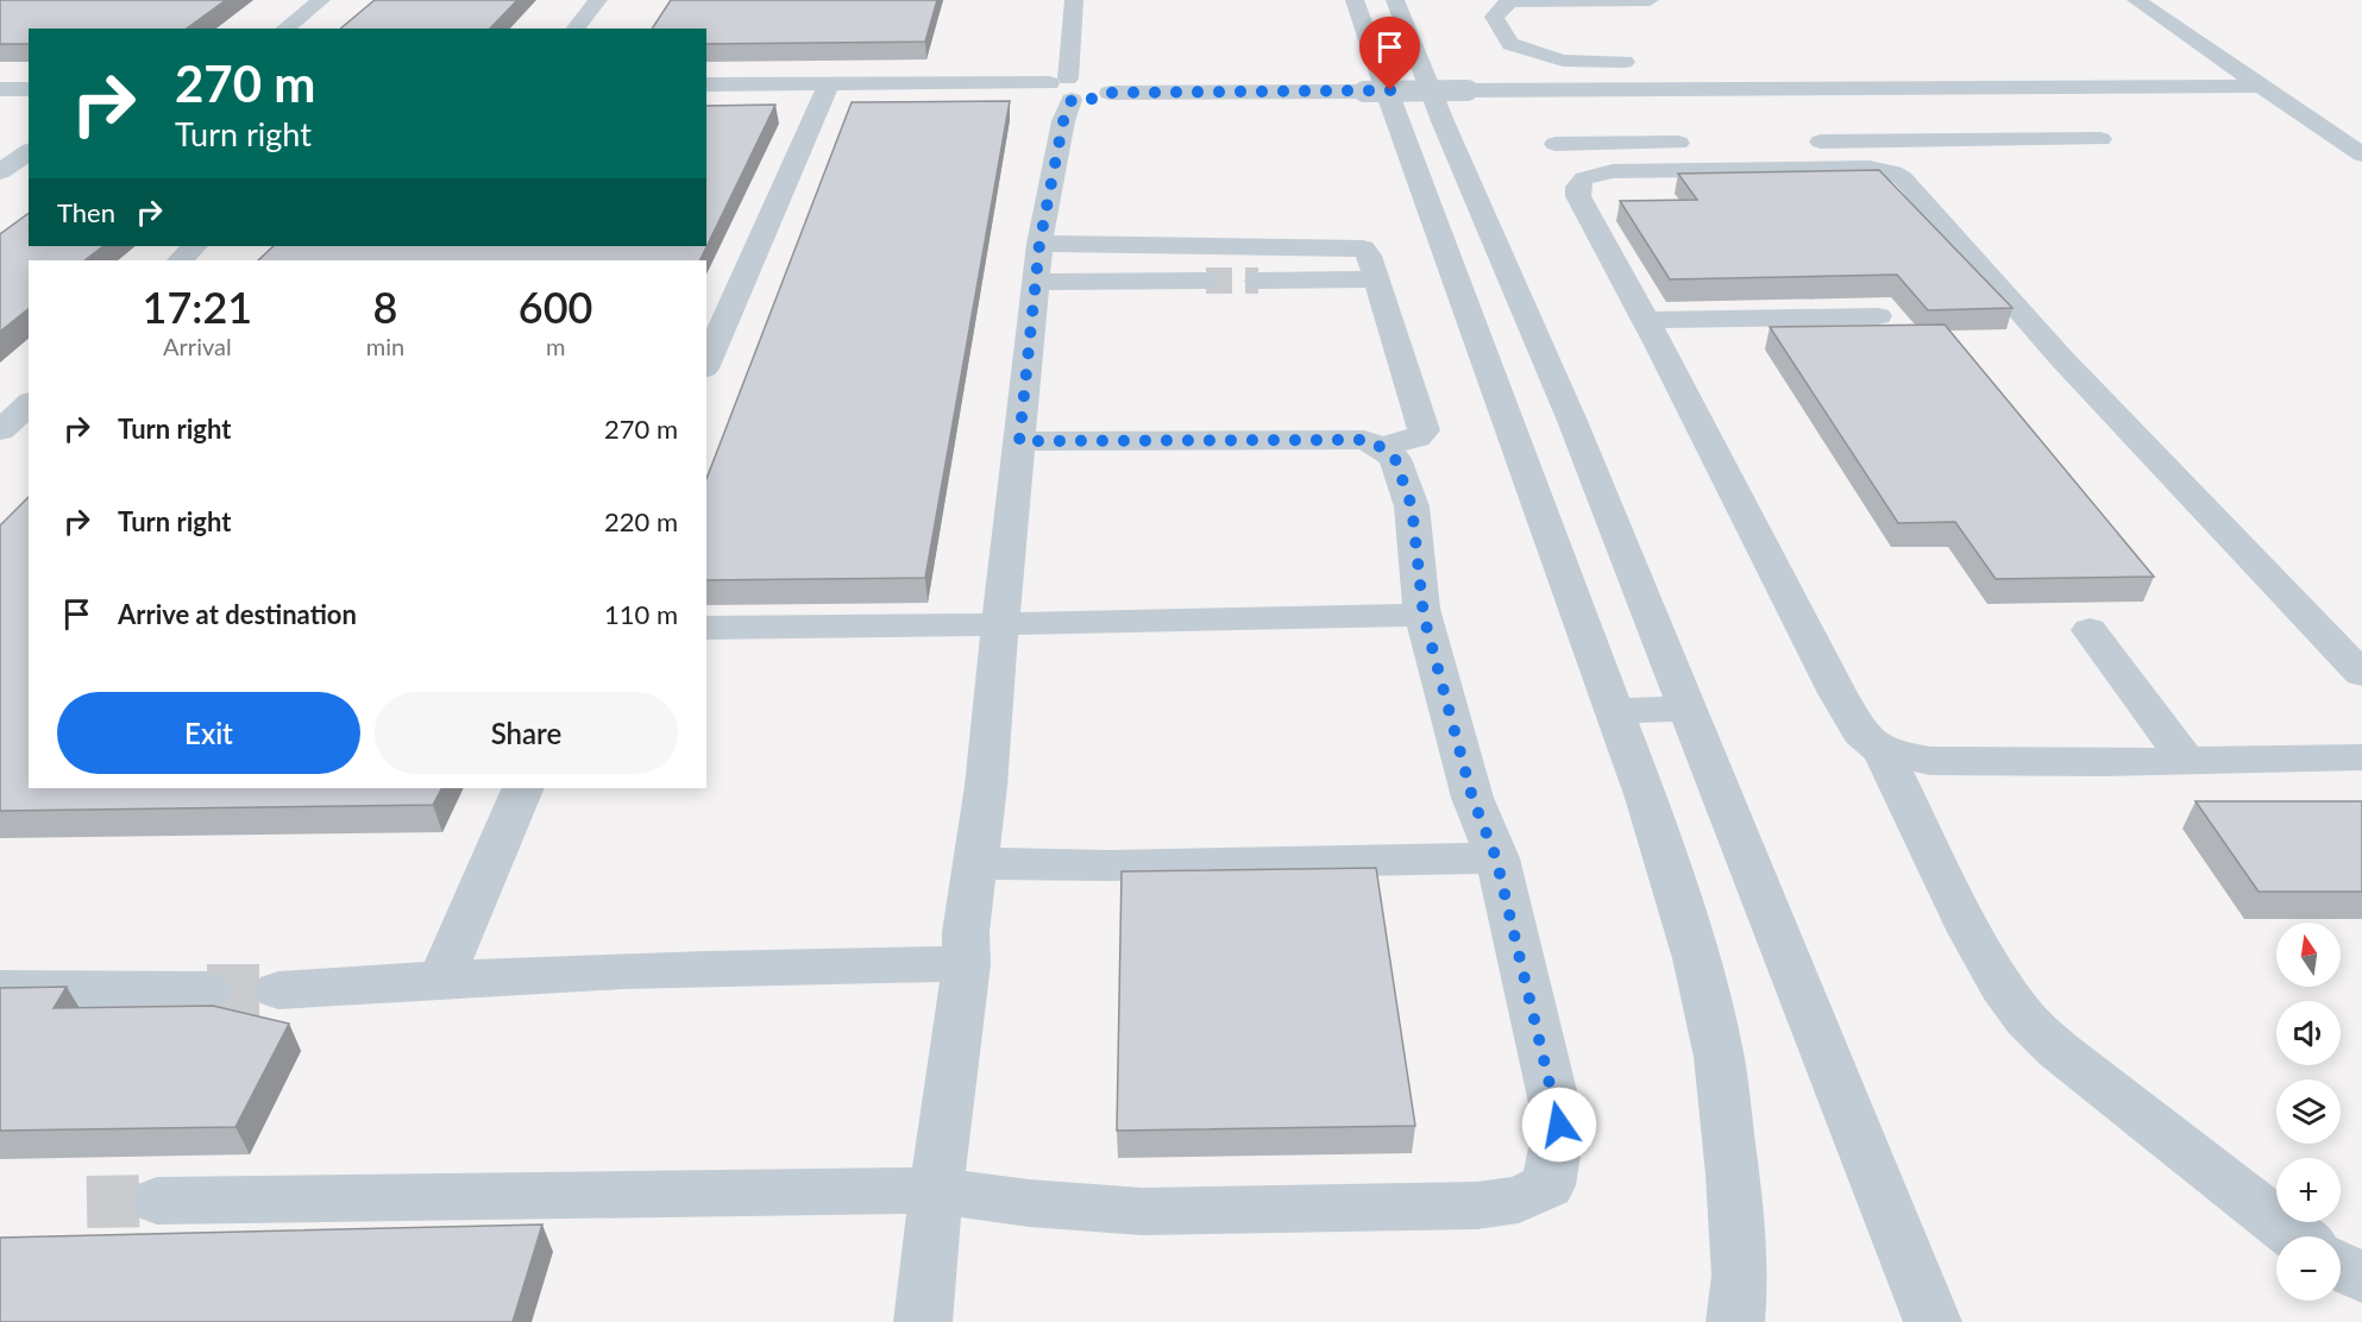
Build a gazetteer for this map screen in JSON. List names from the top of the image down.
{
  "north": "top",
  "page": {
    "turn": ["270 m", "Turn right"],
    "then": "Then",
    "eta": [
      "17:21",
      "Arrival",
      "8",
      "min",
      "600",
      "m"
    ],
    "list": [
      {
        "name": "Turn right",
        "value": "270 m"
      },
      {
        "name": "Turn right",
        "value": "220 m"
      },
      {
        "name": "Arrive at destination",
        "value": "110 m"
      }
    ],
    "buttons": ["Exit", "Share"],
    "map_buttons": ["+", "−"]
  }
}
